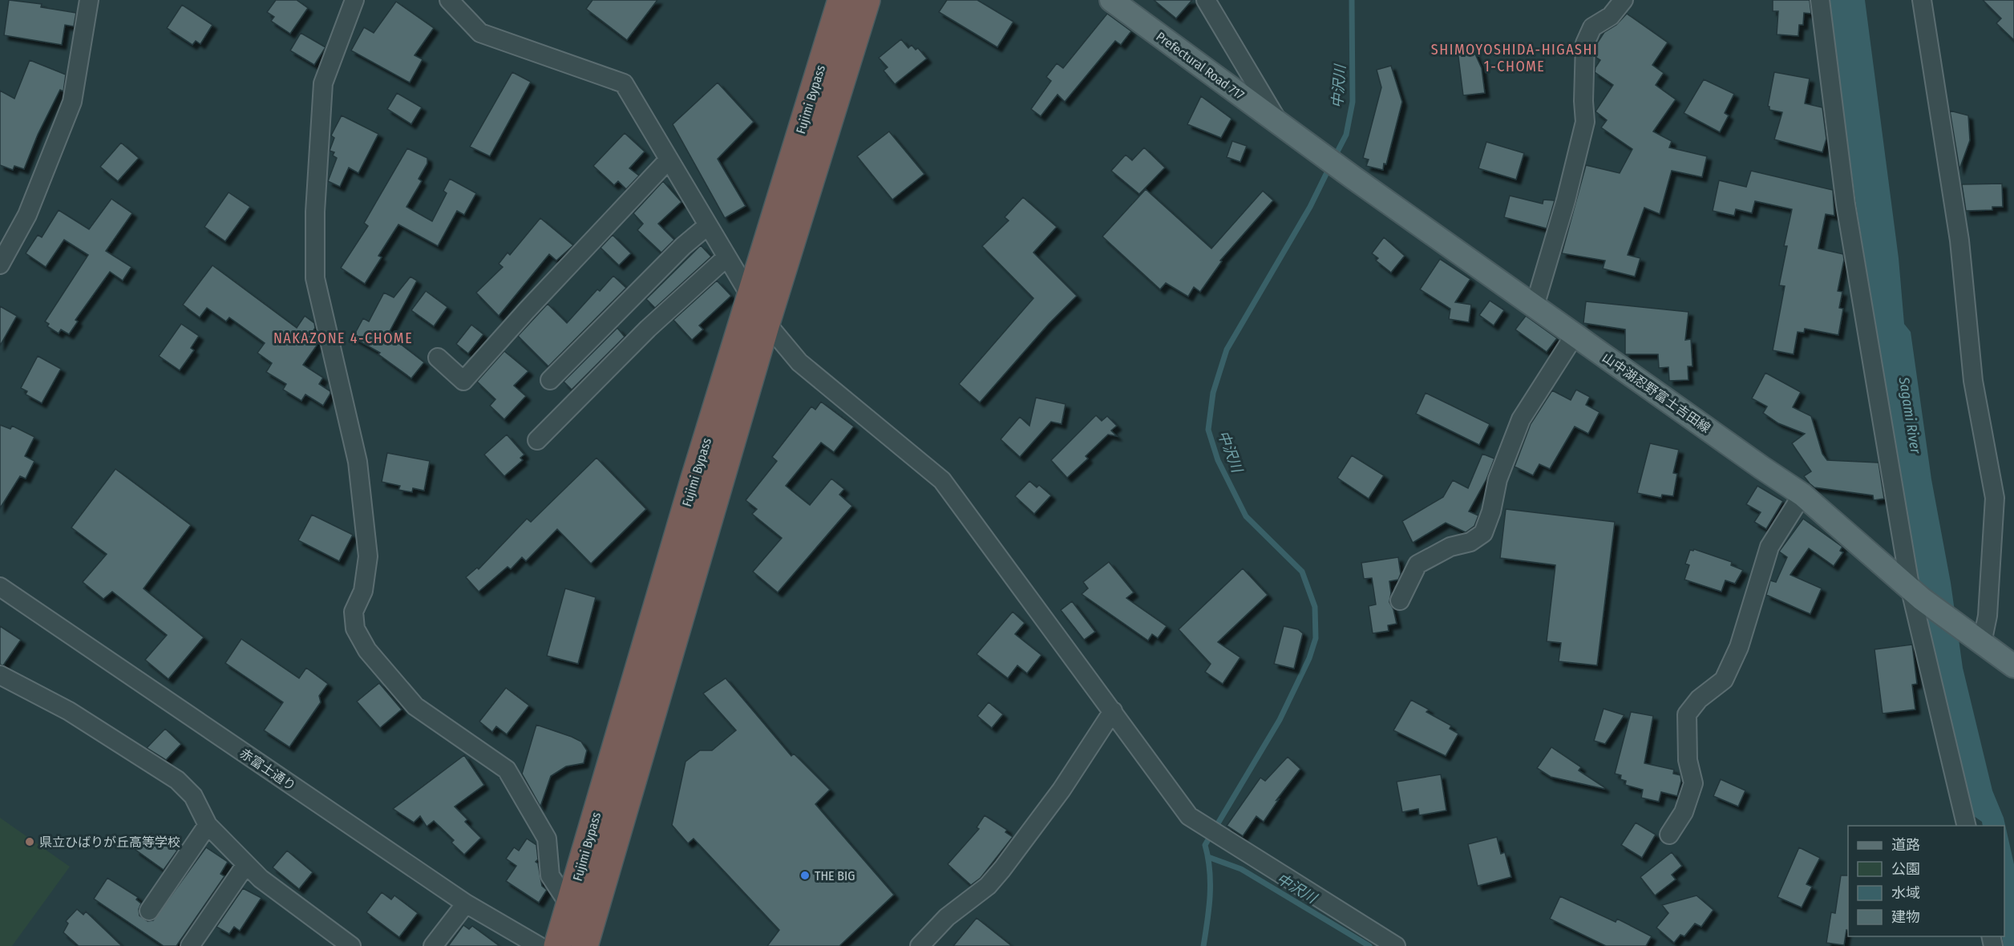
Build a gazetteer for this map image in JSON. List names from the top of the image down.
{
  "streets": {
    "highway": ["Fujimi Bypass"],
    "main road": ["Prefectural Road 717", "山中湖忍野富士吉田線"],
    "street": ["赤富士通り"]
  },
  "crossings": [
    ["Prefectural Road 717", "山中湖忍野富士吉田線"]
  ],
  "districts": ["SHIMOYOSHIDA-HIGASHI 1-CHOME", "NAKAZONE 4-CHOME"],
  "water": ["中沢川", "Sagami River"],
  "places": ["県立ひばりが丘高等学校", "THE BIG"],
  "legend": [
    "道路",
    "公園",
    "水域",
    "建物"
  ]
}
